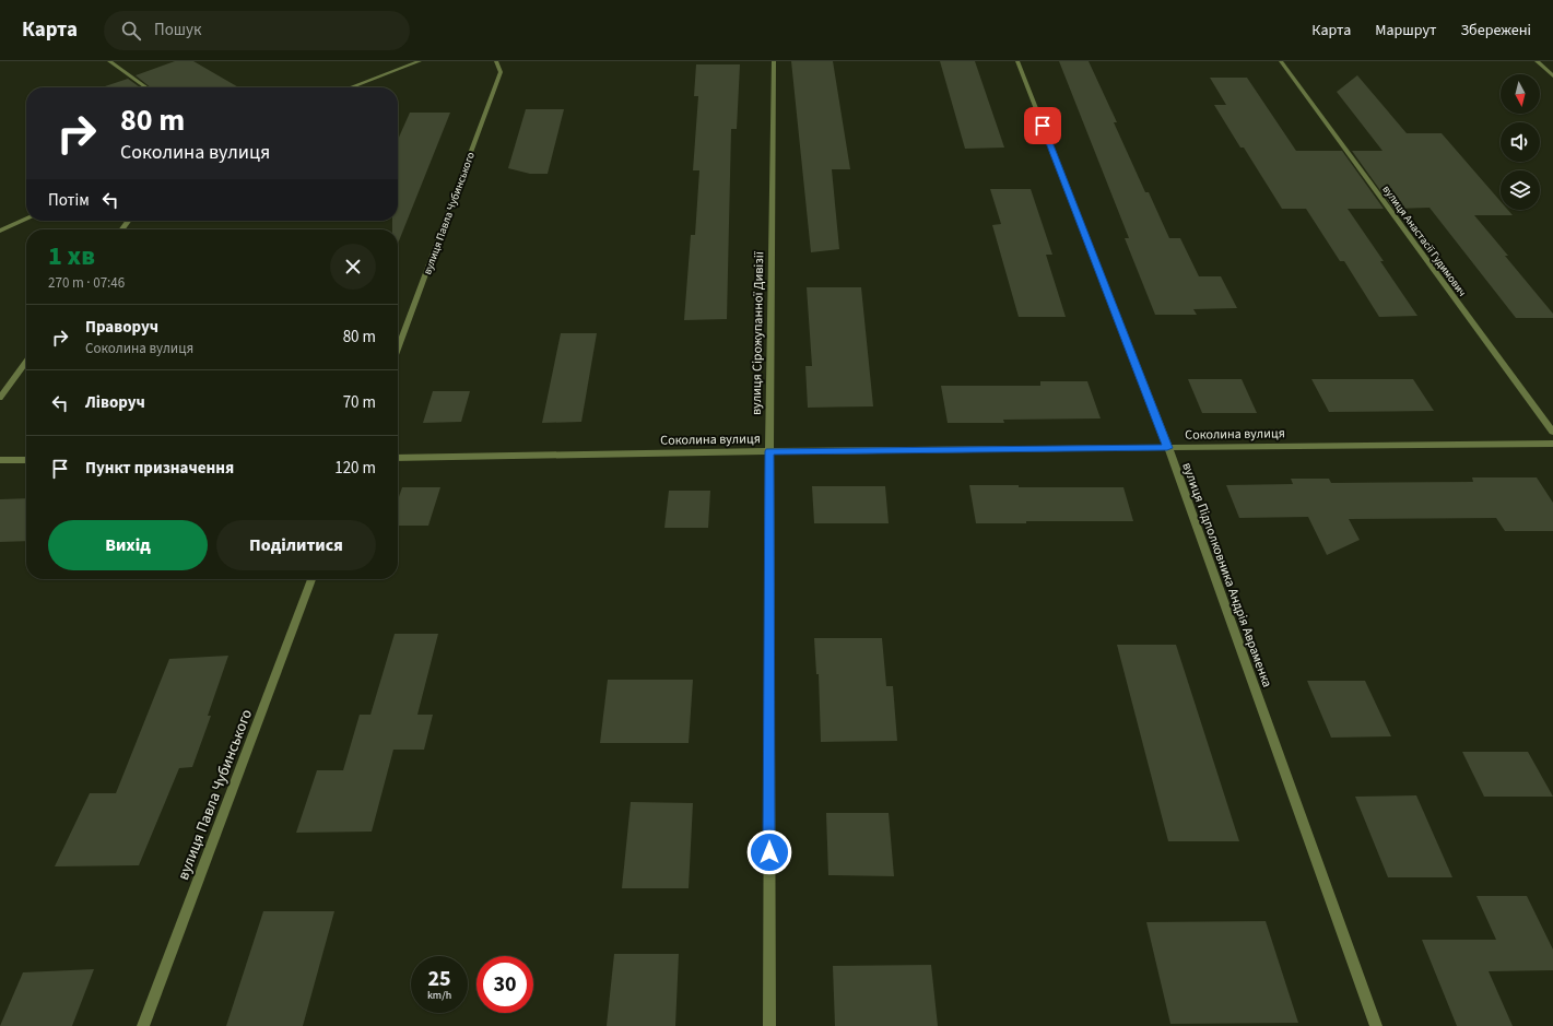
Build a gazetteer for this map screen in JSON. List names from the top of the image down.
{
  "streets": {
    "street": [
      "вулиця Павла Чубинського",
      "вулиця Анастасії Гудимович",
      "вулиця Сірожупанної Дивізії",
      "Соколина вулиця",
      "вулиця Підполковника Андрія Авраменка"
    ]
  },
  "crossings": [
    ["вулиця Сірожупанної Дивізії", "Соколина вулиця"],
    ["Соколина вулиця", "вулиця Підполковника Андрія Авраменка"]
  ],
  "north": "bottom",
  "page": {
    "header": "Карта",
    "search": "Пошук",
    "nav": ["Карта", "Маршрут", "Збережені"],
    "turn": ["80 m", "Соколина вулиця"],
    "then": "Потім",
    "heading": ["1 хв", "270 m · 07:46"],
    "list": [
      {
        "name": "Праворуч",
        "note": "Соколина вулиця",
        "value": "80 m"
      },
      {
        "name": "Ліворуч",
        "value": "70 m"
      },
      {
        "name": "Пункт призначення",
        "value": "120 m"
      }
    ],
    "buttons": ["Вихід", "Поділитися"],
    "speed": "25 km/h",
    "limit": "30"
  }
}
